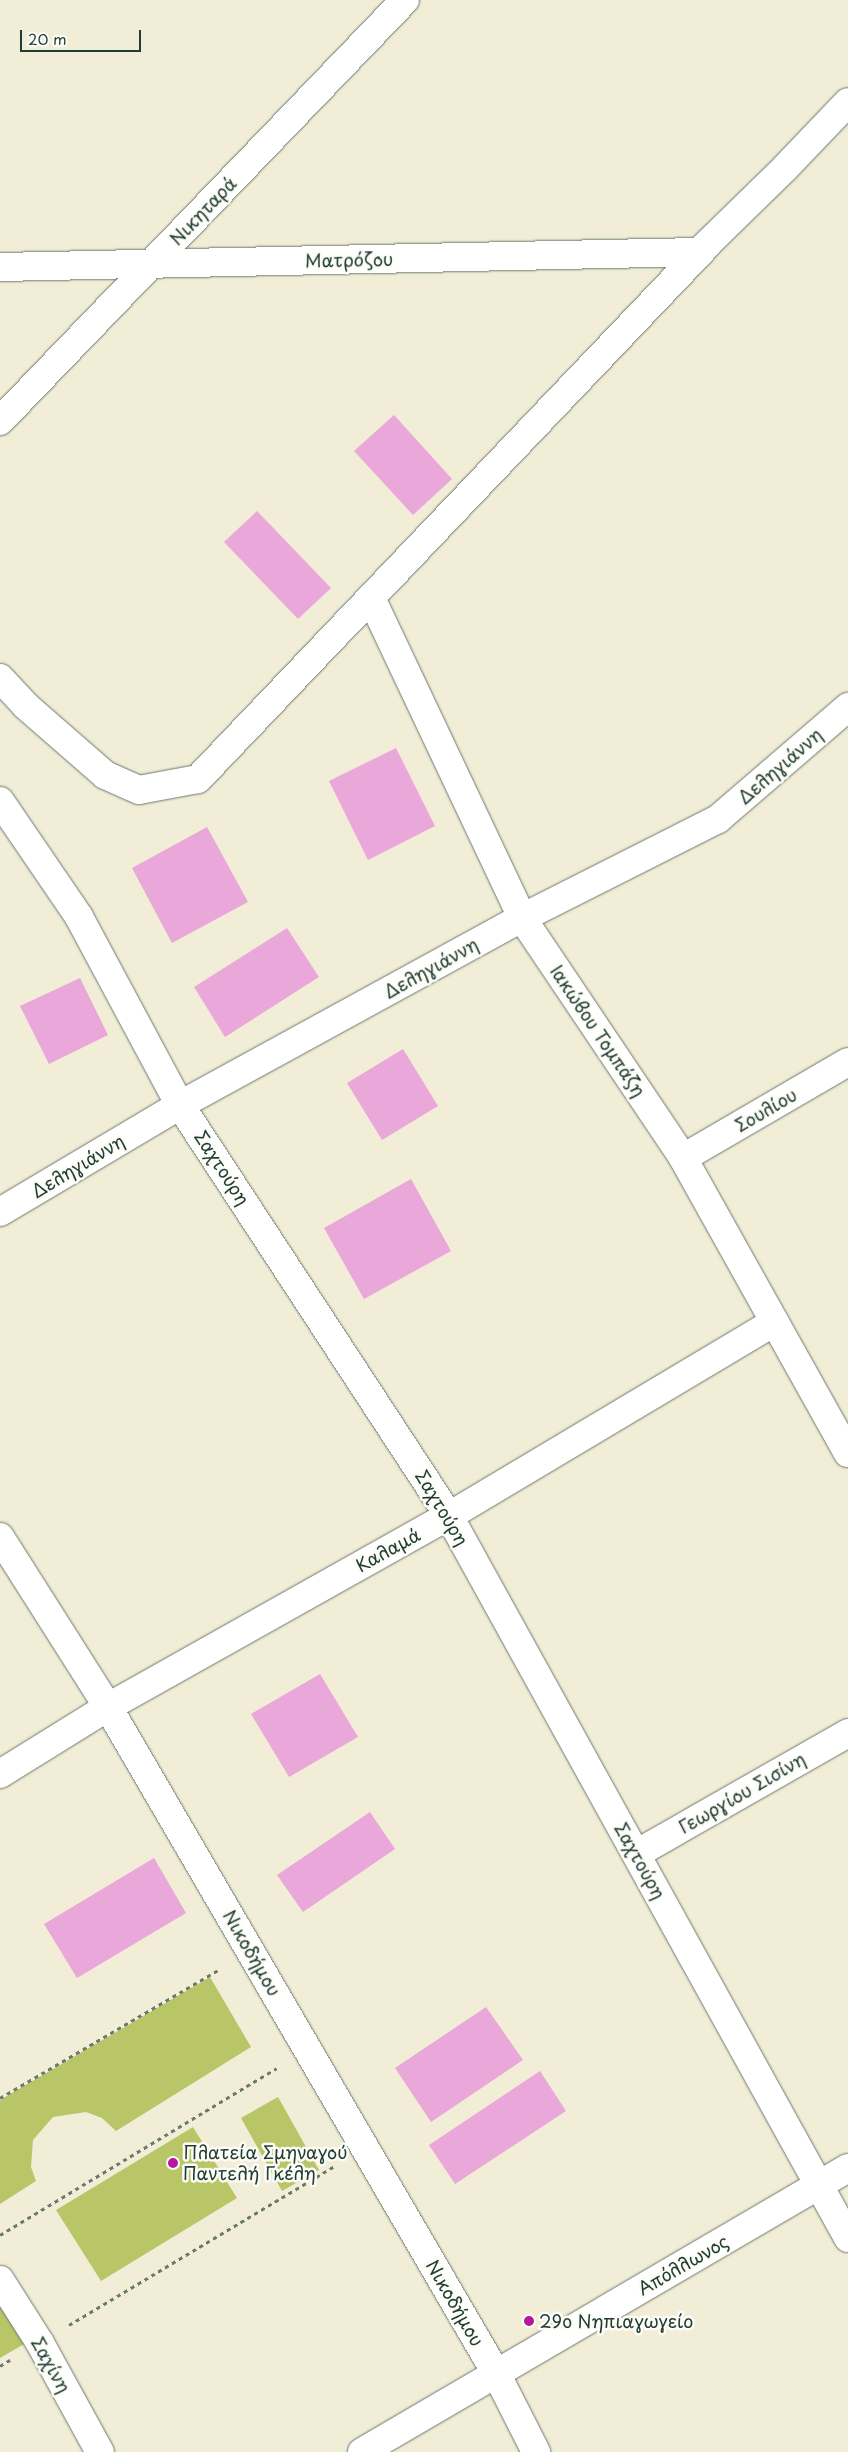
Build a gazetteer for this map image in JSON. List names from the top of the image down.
{
  "streets": {
    "street": [
      "Νικηταρά",
      "Ματρόζου",
      "Δεληγιάννη",
      "Ιακώβου Τομπάζη",
      "Σουλίου",
      "Σαχτούρη",
      "Καλαμά",
      "Γεωργίου Σισίνη",
      "Νικοδήμου",
      "Απόλλωνος",
      "Σαχίνη"
    ]
  },
  "crossings": [
    ["Νικηταρά", "Ματρόζου"],
    ["Δεληγιάννη", "Ιακώβου Τομπάζη"],
    ["Δεληγιάννη", "Σαχτούρη"],
    ["Ιακώβου Τομπάζη", "Σουλίου"],
    ["Ιακώβου Τομπάζη", "Καλαμά"],
    ["Σαχτούρη", "Καλαμά"],
    ["Σαχτούρη", "Γεωργίου Σισίνη"],
    ["Σαχτούρη", "Απόλλωνος"],
    ["Καλαμά", "Νικοδήμου"],
    ["Νικοδήμου", "Απόλλωνος"]
  ],
  "places": ["Πλατεία Σμηναγού Παντελή Γκέλη", "29ο Νηπιαγωγείο"],
  "scale_bar": "20 m"
}
